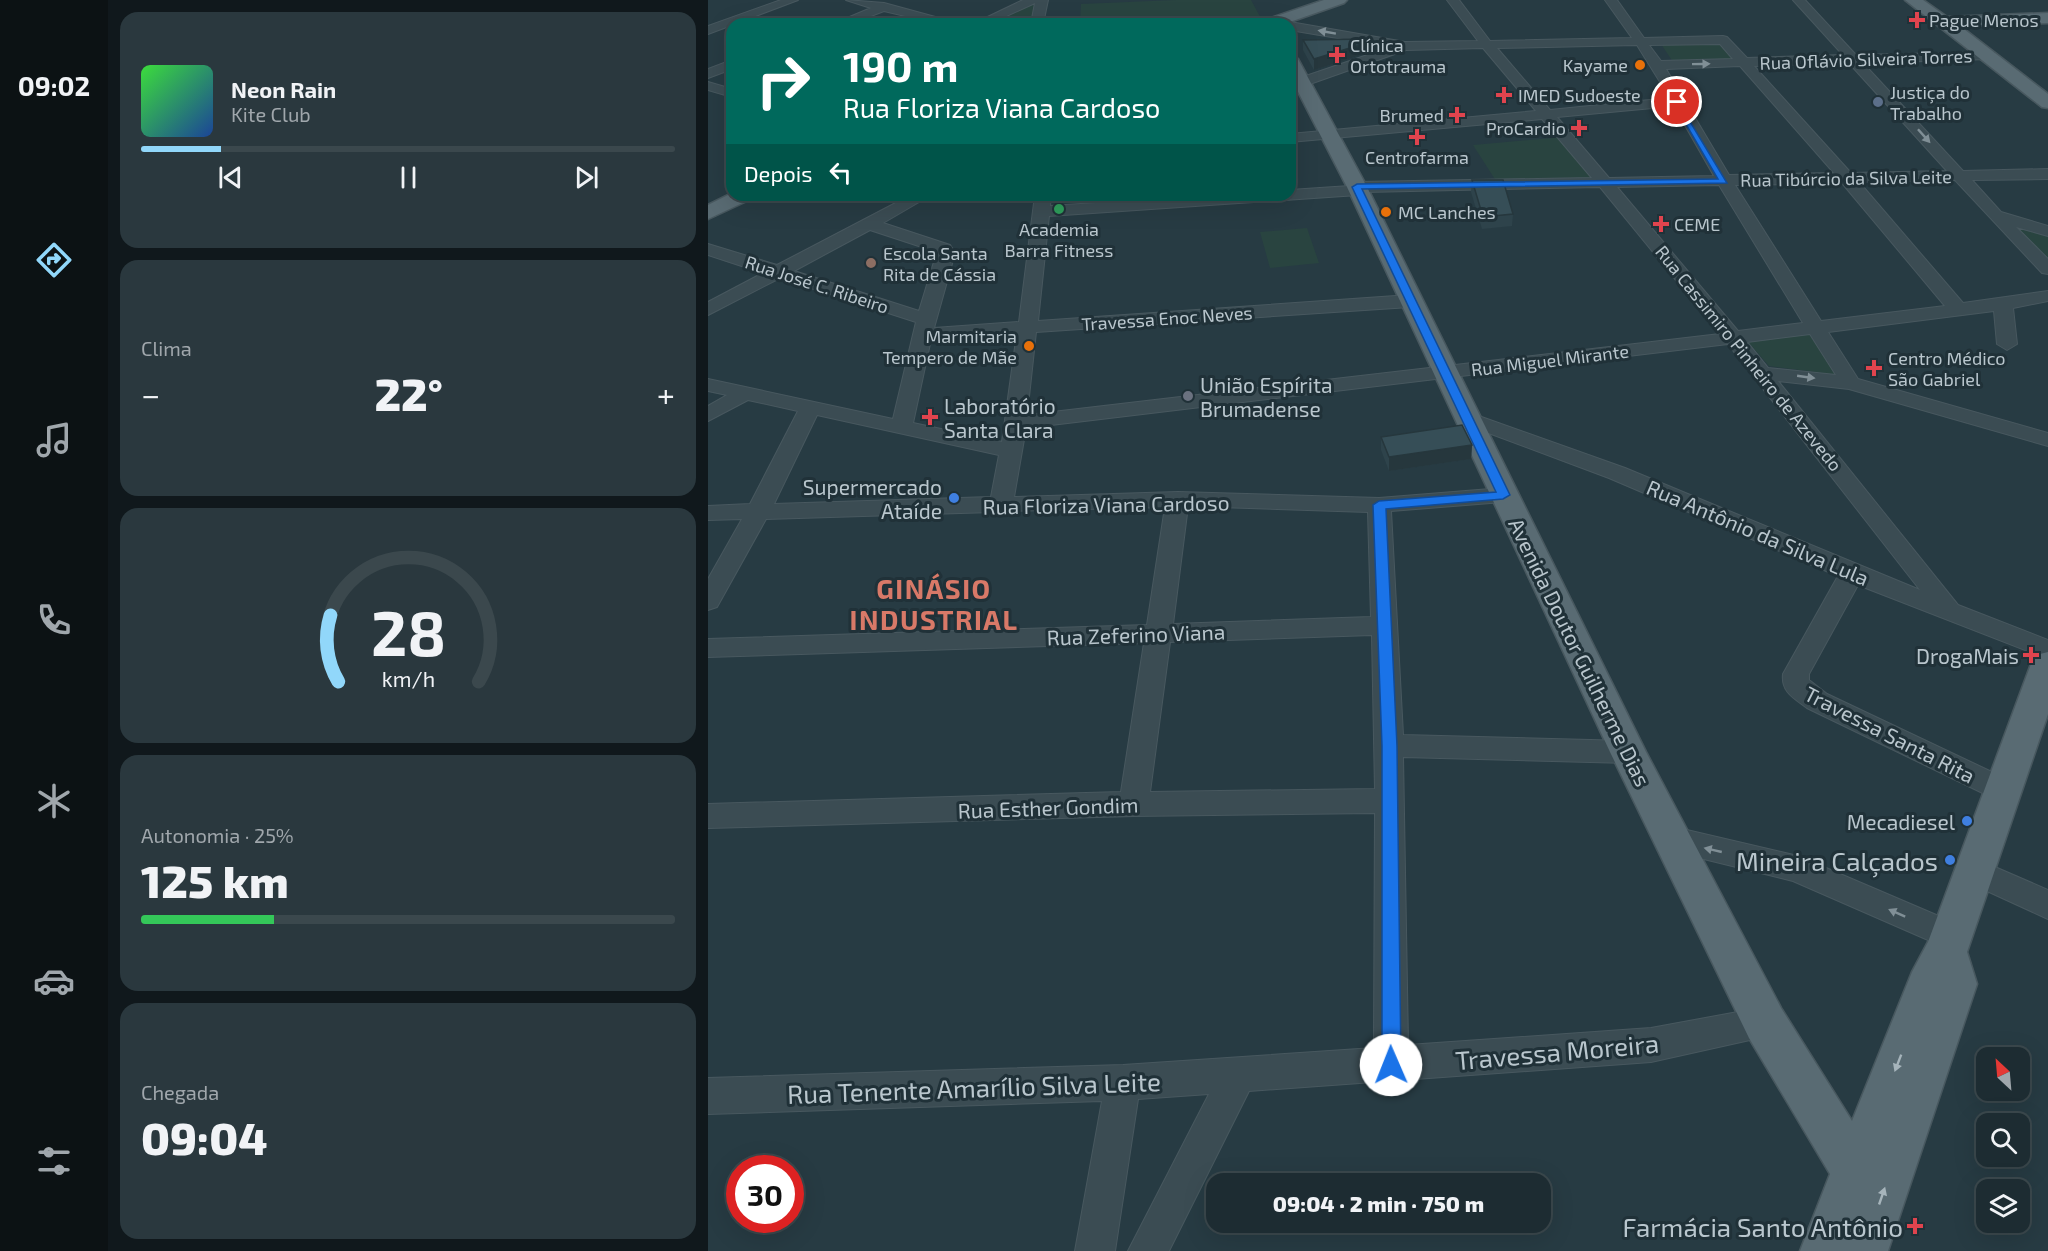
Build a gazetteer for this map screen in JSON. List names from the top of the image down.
{
  "streets": {
    "main road": ["Avenida Doutor Guilherme Dias"],
    "street": [
      "Rua Oflávio Silveira Torres",
      "Rua Tibúrcio da Silva Leite",
      "Rua José C. Ribeiro",
      "Travessa Enoc Neves",
      "Rua Cassimiro Pinheiro de Azevedo",
      "Rua Miguel Mirante",
      "Rua Floriza Viana Cardoso",
      "Rua Antônio da Silva Lula",
      "Rua Zeferino Viana",
      "Travessa Santa Rita",
      "Rua Esther Gondim",
      "Travessa Moreira",
      "Rua Tenente Amarílio Silva Leite"
    ]
  },
  "crossings": [
    ["Rua Tibúrcio da Silva Leite", "Rua Cassimiro Pinheiro de Azevedo"],
    ["Rua Tibúrcio da Silva Leite", "Avenida Doutor Guilherme Dias"],
    ["Rua José C. Ribeiro", "Travessa Enoc Neves"],
    ["Travessa Enoc Neves", "Avenida Doutor Guilherme Dias"],
    ["Rua Cassimiro Pinheiro de Azevedo", "Rua Miguel Mirante"],
    ["Rua Cassimiro Pinheiro de Azevedo", "Rua Antônio da Silva Lula"],
    ["Rua Miguel Mirante", "Avenida Doutor Guilherme Dias"],
    ["Rua Floriza Viana Cardoso", "Avenida Doutor Guilherme Dias"],
    ["Rua Antônio da Silva Lula", "Avenida Doutor Guilherme Dias"],
    ["Rua Antônio da Silva Lula", "Travessa Santa Rita"],
    ["Avenida Doutor Guilherme Dias", "Travessa Moreira"],
    ["Travessa Moreira", "Rua Tenente Amarílio Silva Leite"]
  ],
  "districts": ["GINÁSIO INDUSTRIAL"],
  "places": {
    "health": [
      "Pague Menos",
      "Clínica Ortotrauma",
      "IMED Sudoeste",
      "Brumed",
      "ProCardio",
      "Centrofarma",
      "CEME",
      "Centro Médico São Gabriel",
      "Laboratório Santa Clara",
      "DrogaMais",
      "Farmácia Santo Antônio"
    ],
    "other": [
      "Kayame",
      "Justiça do Trabalho",
      "Academia Barra Fitness",
      "MC Lanches",
      "Escola Santa Rita de Cássia",
      "Marmitaria Tempero de Mãe",
      "União Espírita Brumadense",
      "Supermercado Ataíde",
      "Mecadiesel",
      "Mineira Calçados"
    ]
  },
  "north": "top left",
  "page": {
    "tabs": "09:02",
    "turn": ["190 m", "Rua Floriza Viana Cardoso"],
    "song": ["Neon Rain", "Kite Club"],
    "then": "Depois",
    "tile": [
      "Clima",
      ["Autonomia · 25%", "125 km"],
      ["Chegada", "09:04"]
    ],
    "heat": ["−", "22°", "+"],
    "limit": "30",
    "trip": "09:04 · 2 min · 750 m",
    "gauge": ["28", "km/h"]
  }
}
